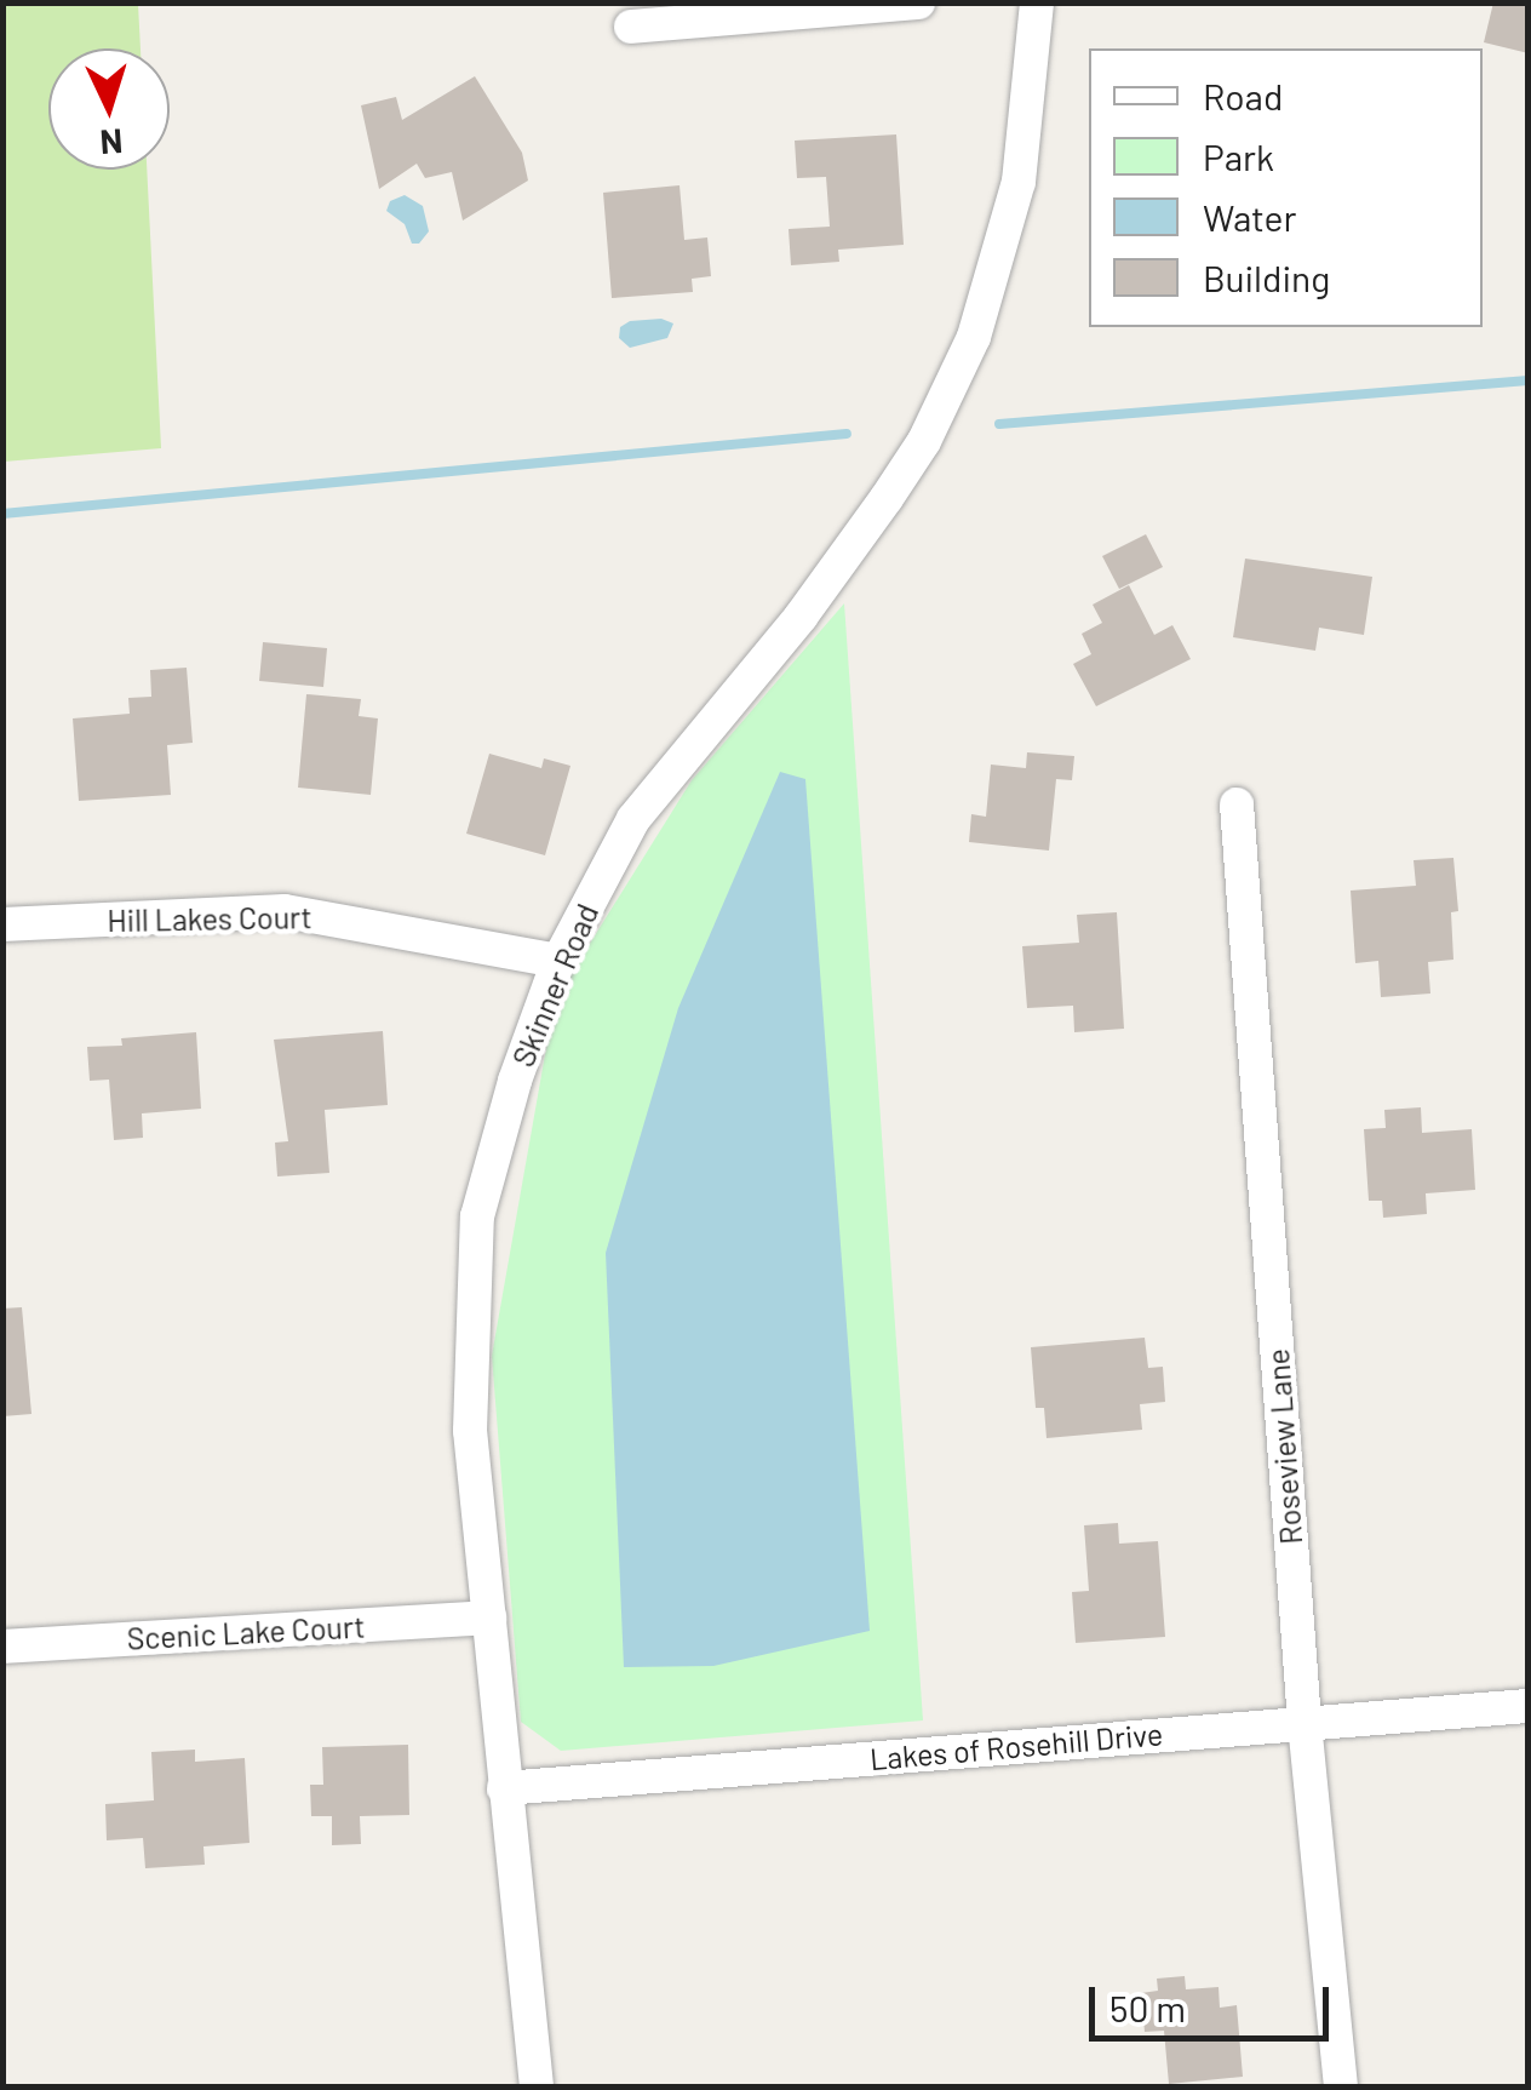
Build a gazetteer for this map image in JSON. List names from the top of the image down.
{
  "streets": {
    "street": [
      "Hill Lakes Court",
      "Skinner Road",
      "Roseview Lane",
      "Scenic Lake Court",
      "Lakes of Rosehill Drive"
    ]
  },
  "crossings": [
    ["Hill Lakes Court", "Skinner Road"],
    ["Skinner Road", "Scenic Lake Court"],
    ["Skinner Road", "Lakes of Rosehill Drive"],
    ["Roseview Lane", "Lakes of Rosehill Drive"]
  ],
  "legend": [
    "Road",
    "Park",
    "Water",
    "Building"
  ],
  "scale_bar": "50 m",
  "north": "bottom"
}
